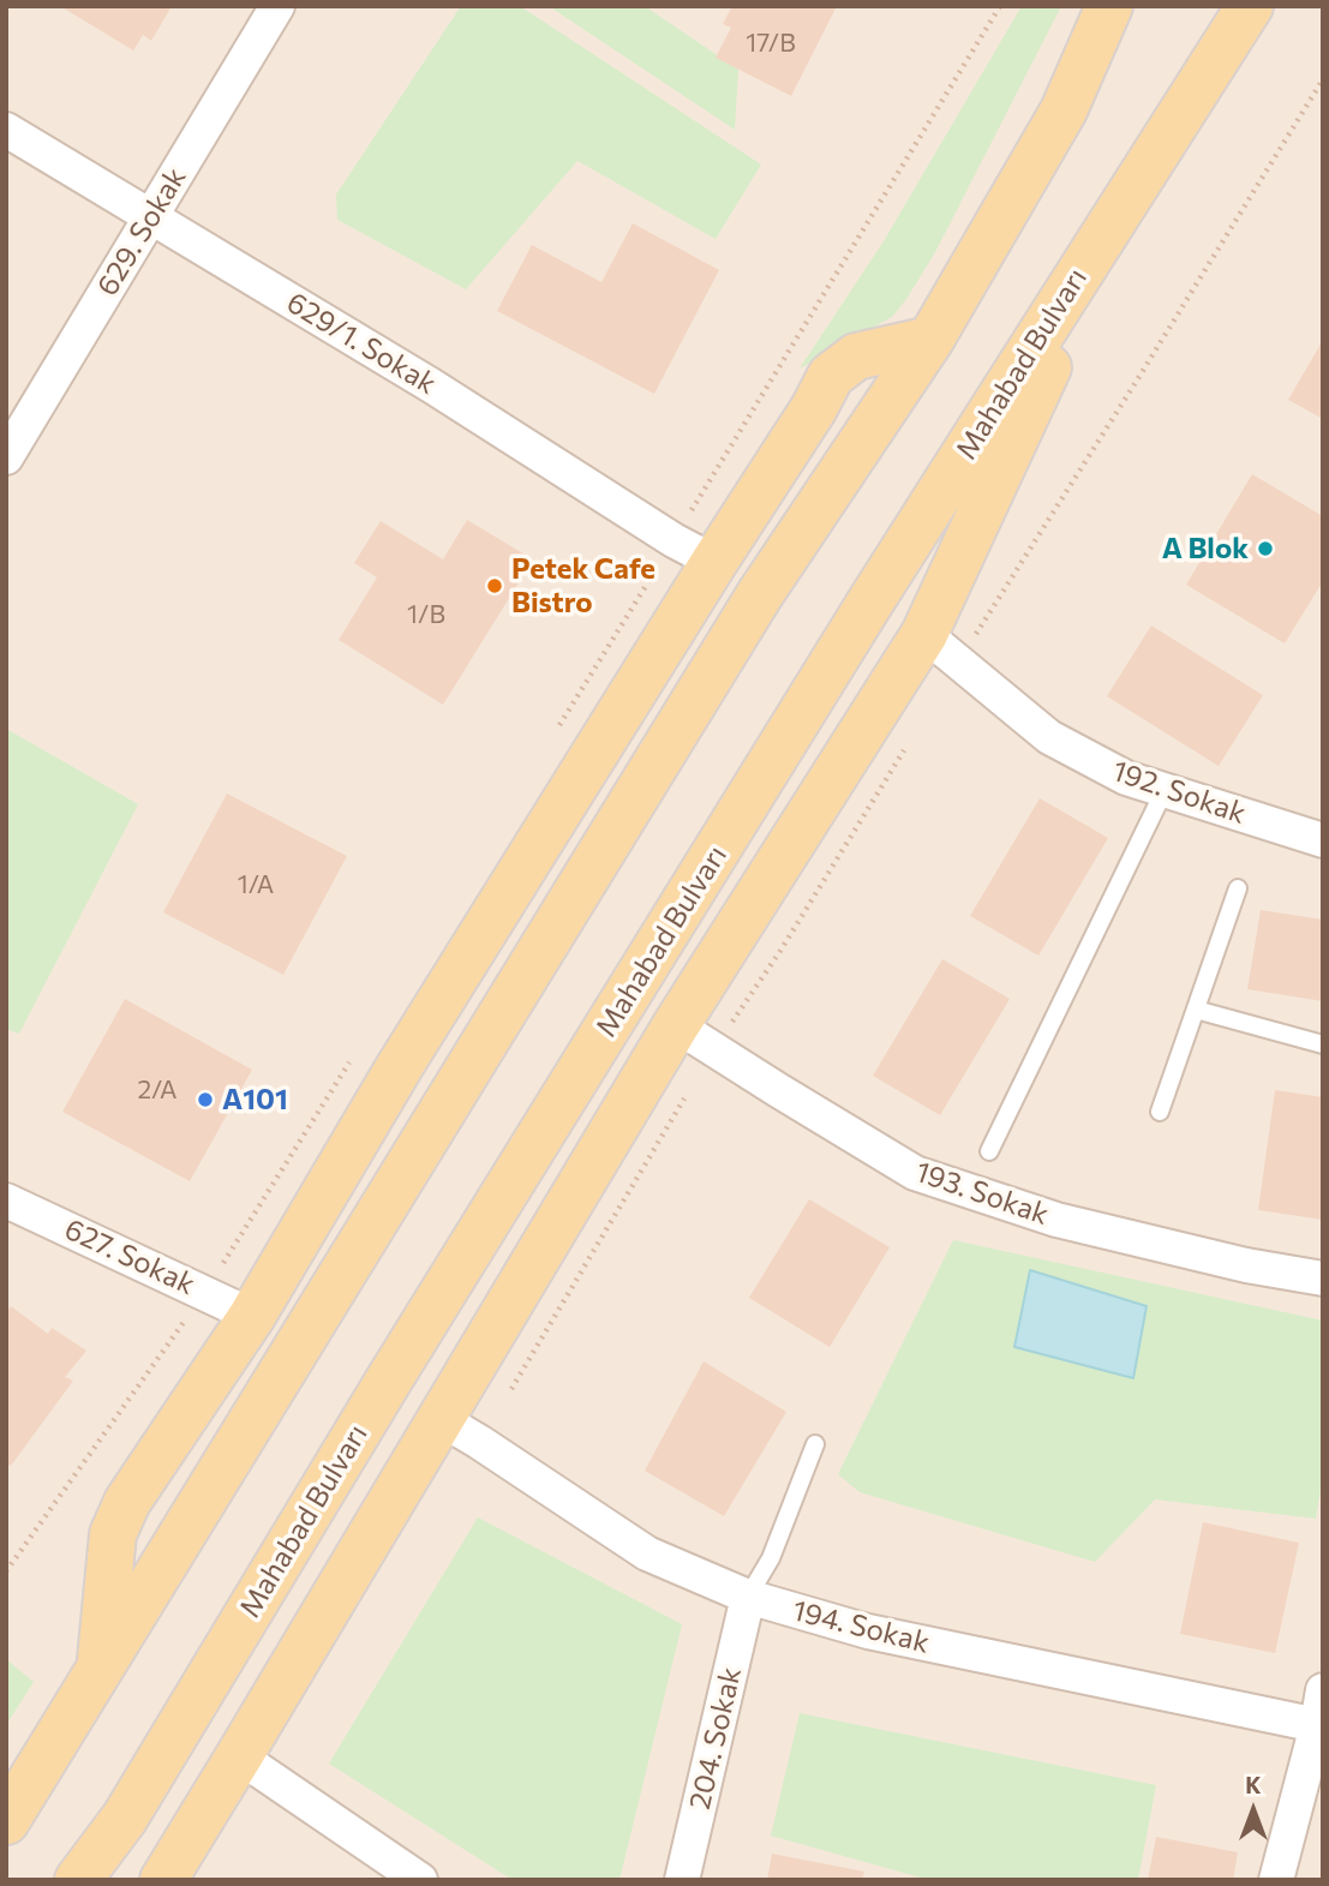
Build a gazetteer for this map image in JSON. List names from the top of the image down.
{
  "streets": {
    "main road": ["Mahabad Bulvarı"],
    "street": [
      "629. Sokak",
      "629/1. Sokak",
      "192. Sokak",
      "193. Sokak",
      "627. Sokak",
      "194. Sokak",
      "204. Sokak"
    ]
  },
  "crossings": [
    ["629. Sokak", "629/1. Sokak"],
    ["194. Sokak", "204. Sokak"]
  ],
  "places": ["A Blok", "Petek Cafe Bistro", "A101"],
  "house_numbers": [
    "17/B",
    "1/B",
    "1/A",
    "2/A"
  ],
  "north": "top"
}
